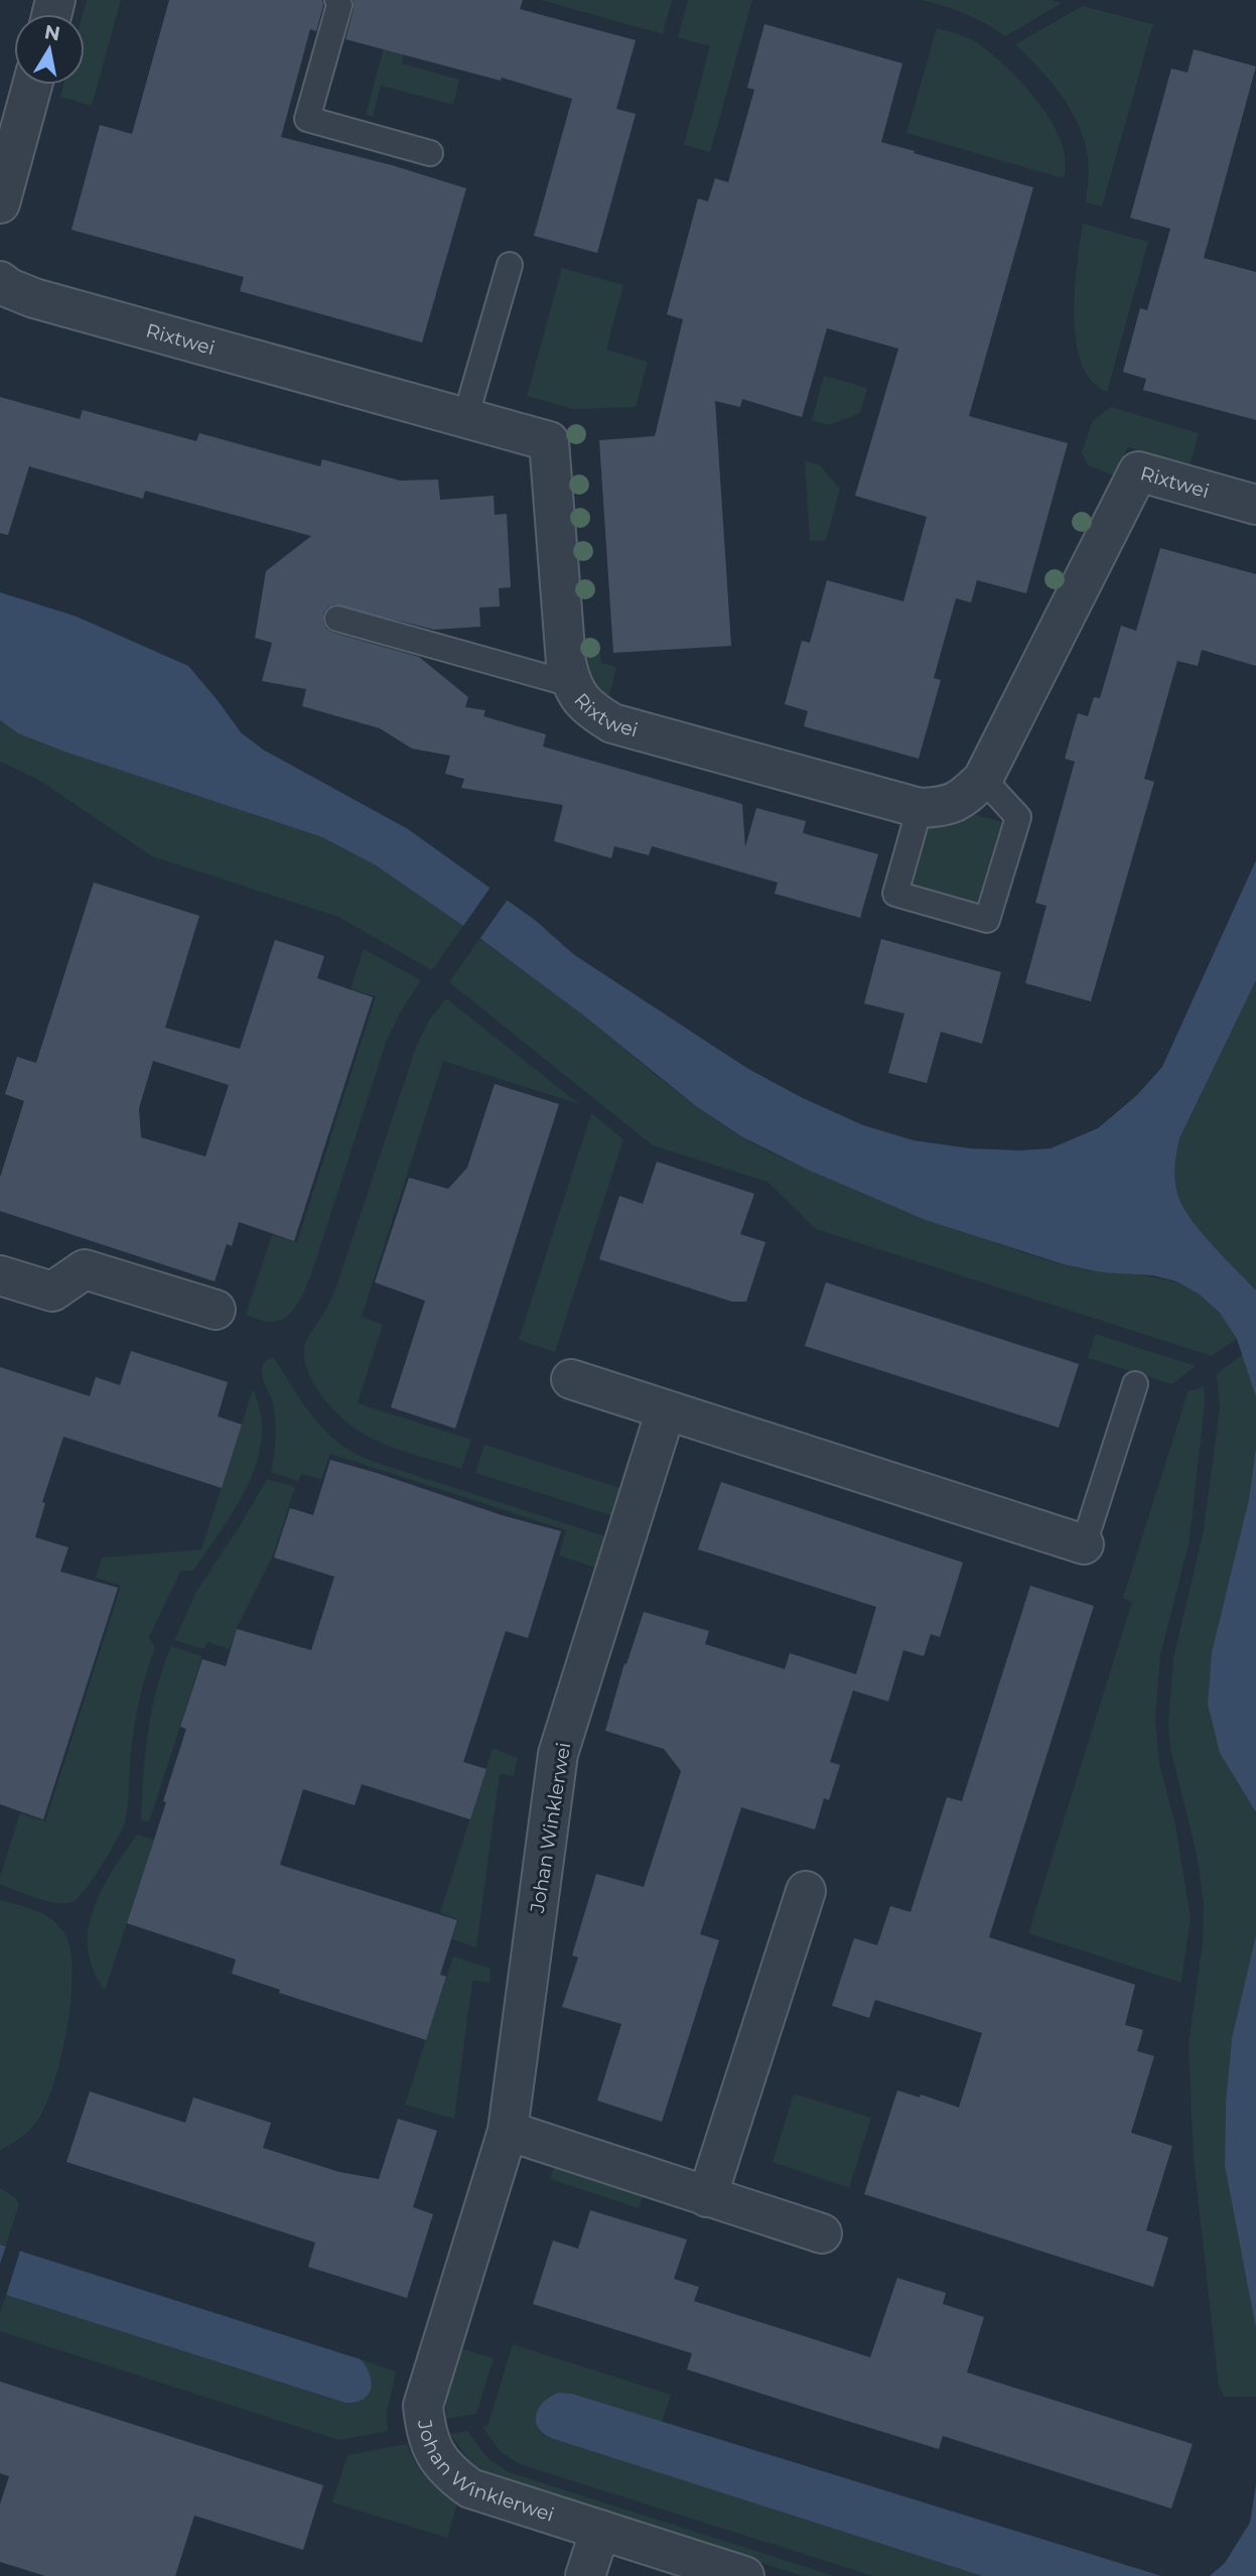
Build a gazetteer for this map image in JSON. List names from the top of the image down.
{
  "streets": {
    "street": ["Rixtwei", "Johan Winklerwei"]
  },
  "north": "top"
}
